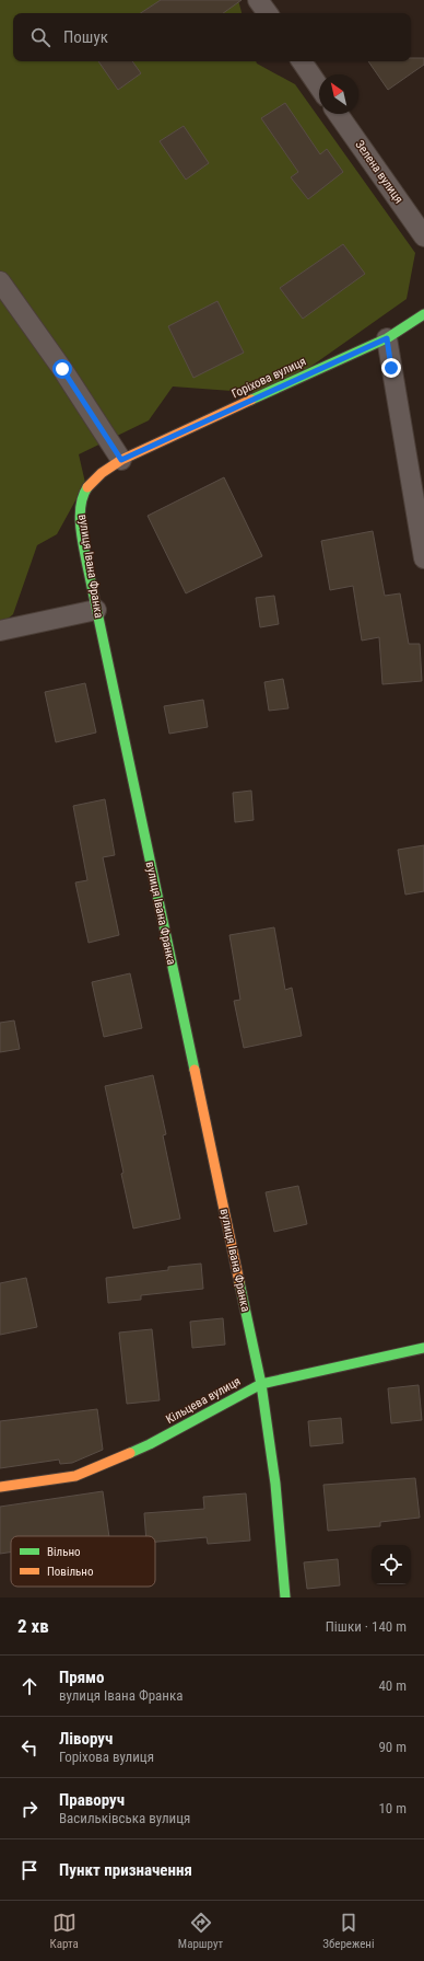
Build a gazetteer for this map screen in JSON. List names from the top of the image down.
{
  "streets": {
    "street": [
      "Зелена вулиця",
      "Горіхова вулиця",
      "вулиця Івана Франка",
      "Кільцева вулиця"
    ]
  },
  "crossings": [
    ["Горіхова вулиця", "вулиця Івана Франка"],
    ["вулиця Івана Франка", "Кільцева вулиця"]
  ],
  "legend": ["Вільно", "Повільно"],
  "north": "top left",
  "page": {
    "search": "Пошук",
    "heading": ["2 хв", "Пішки · 140 m"],
    "list": [
      ["Прямо", "вулиця Івана Франка", "40 m"],
      ["Ліворуч", "Горіхова вулиця", "90 m"],
      ["Праворуч", "Васильківська вулиця", "10 m"],
      "Пункт призначення"
    ],
    "nav": ["Карта", "Маршрут", "Збережені"]
  }
}
